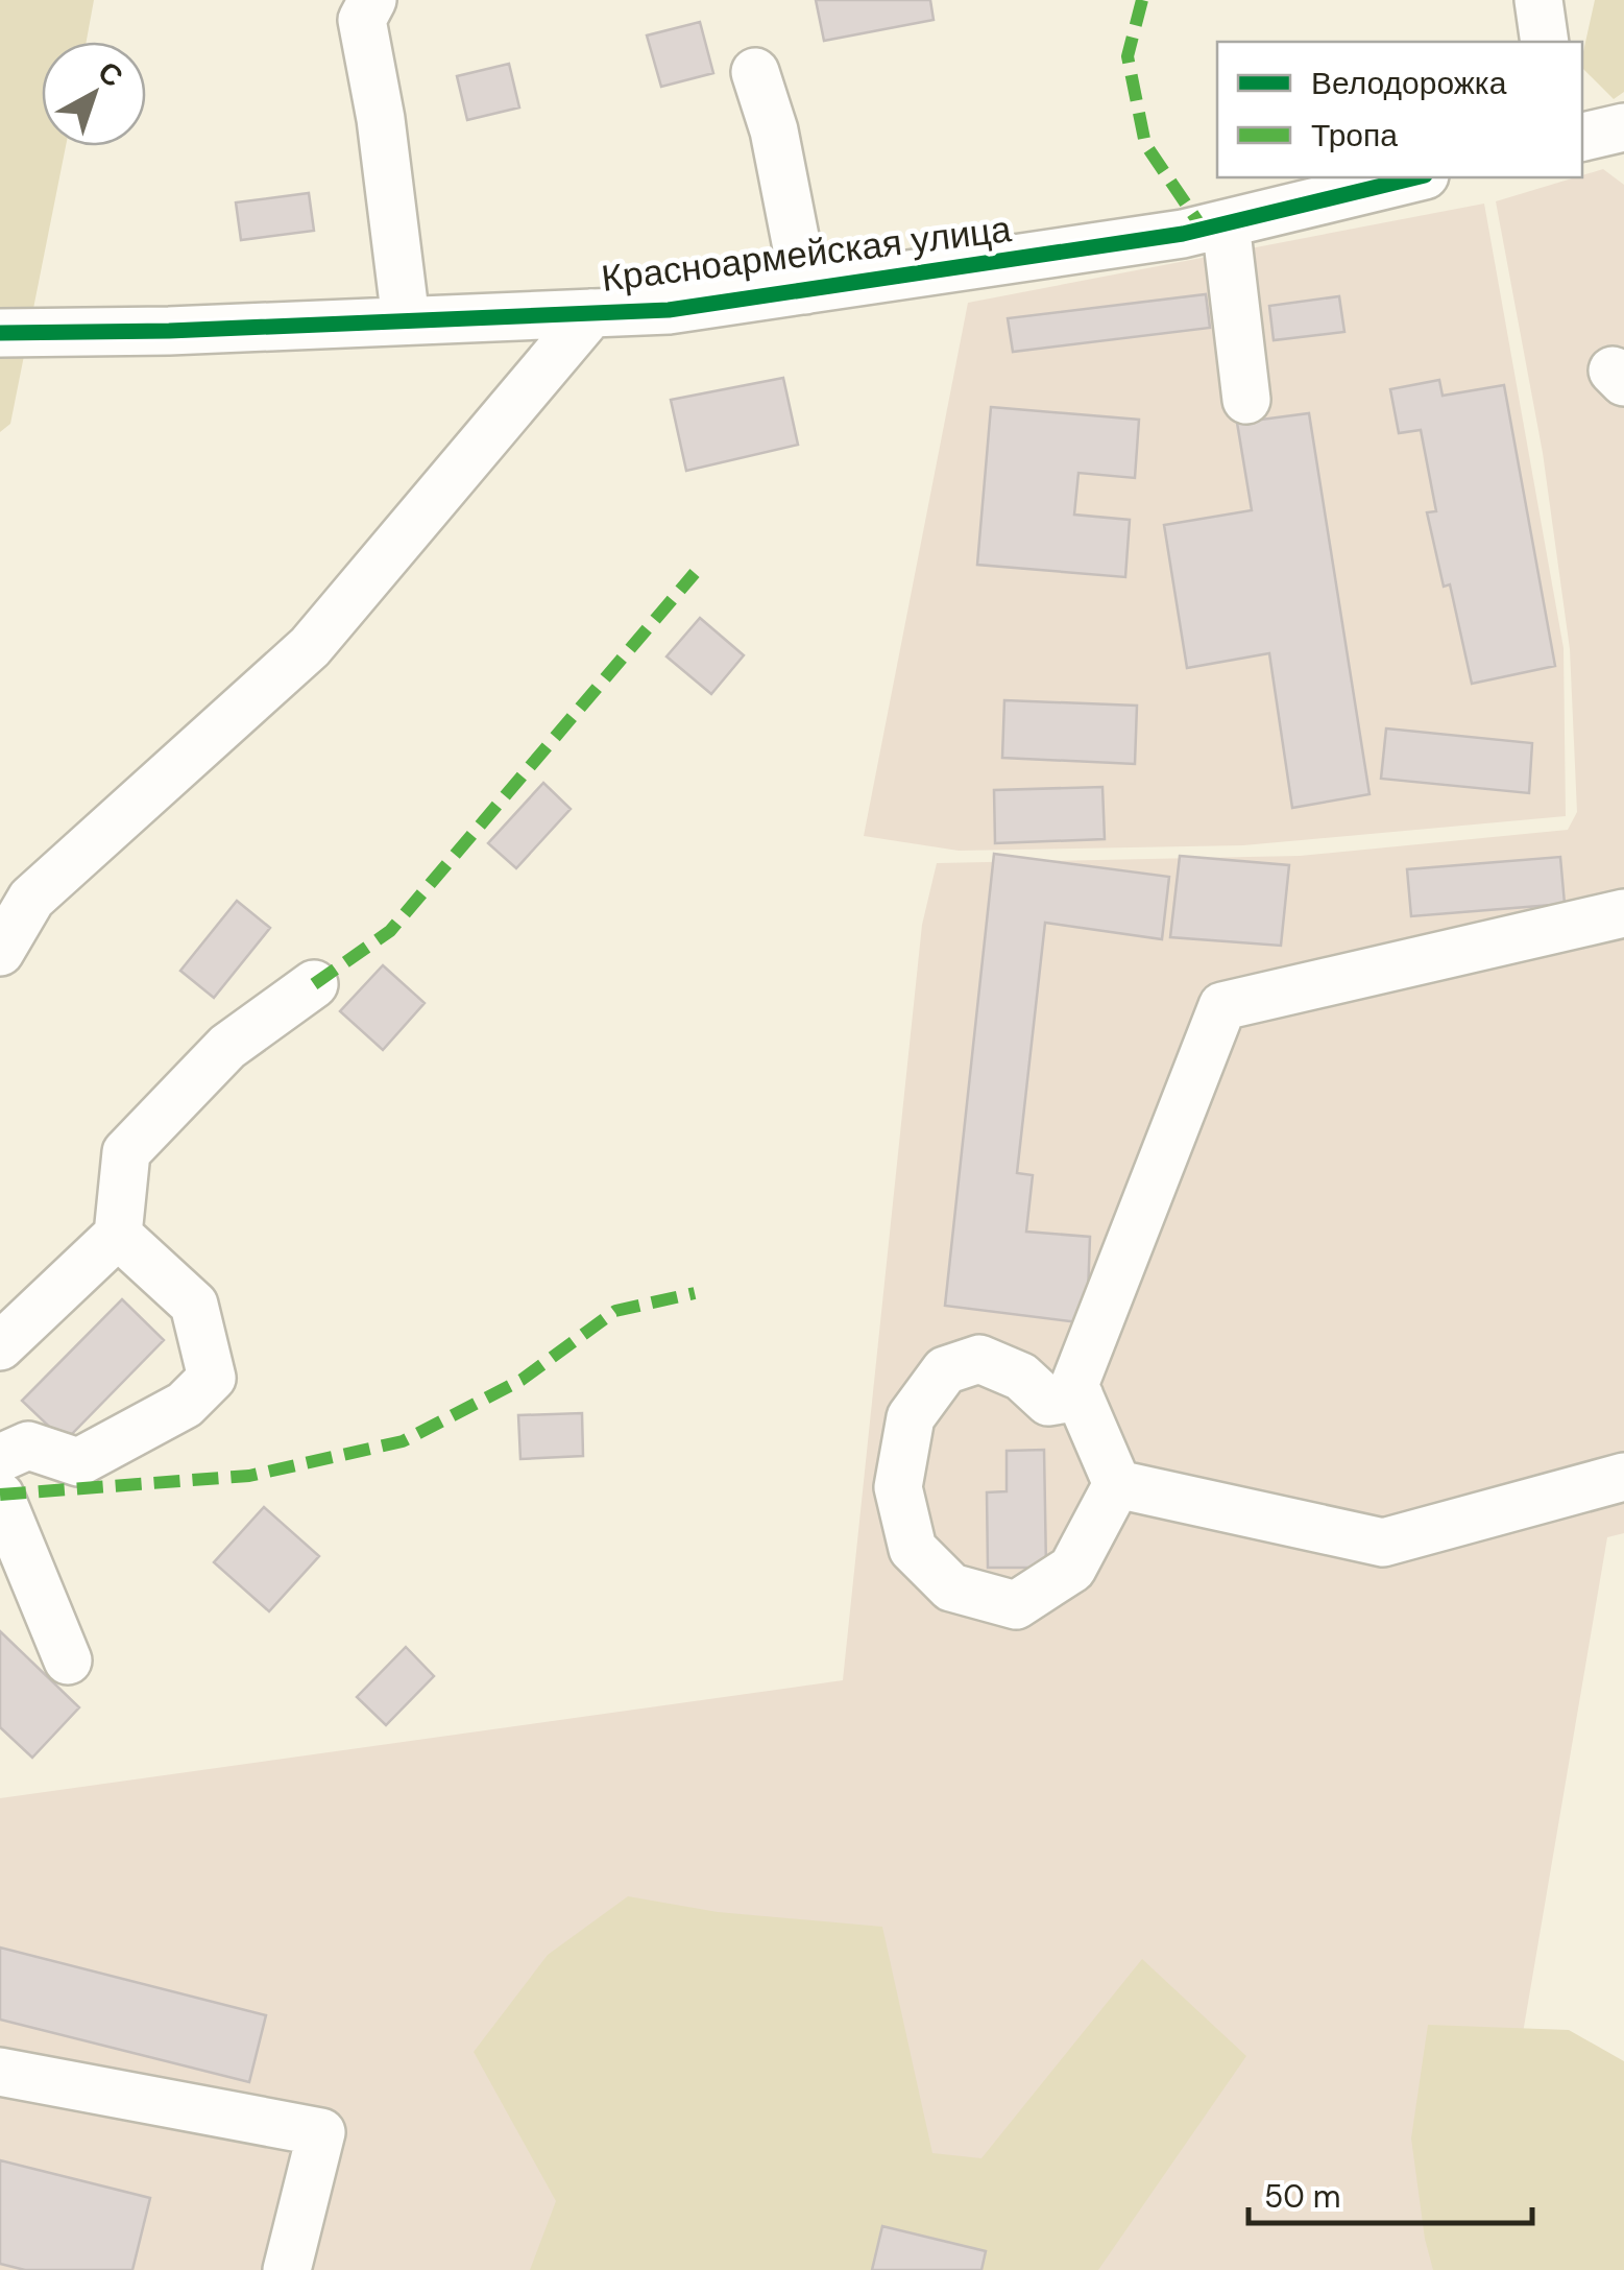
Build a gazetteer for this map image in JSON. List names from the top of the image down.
{
  "streets": {
    "street": ["Красноармейская улица"]
  },
  "legend": ["Велодорожка", "Тропа"],
  "scale_bar": "50 m",
  "north": "top right"
}
